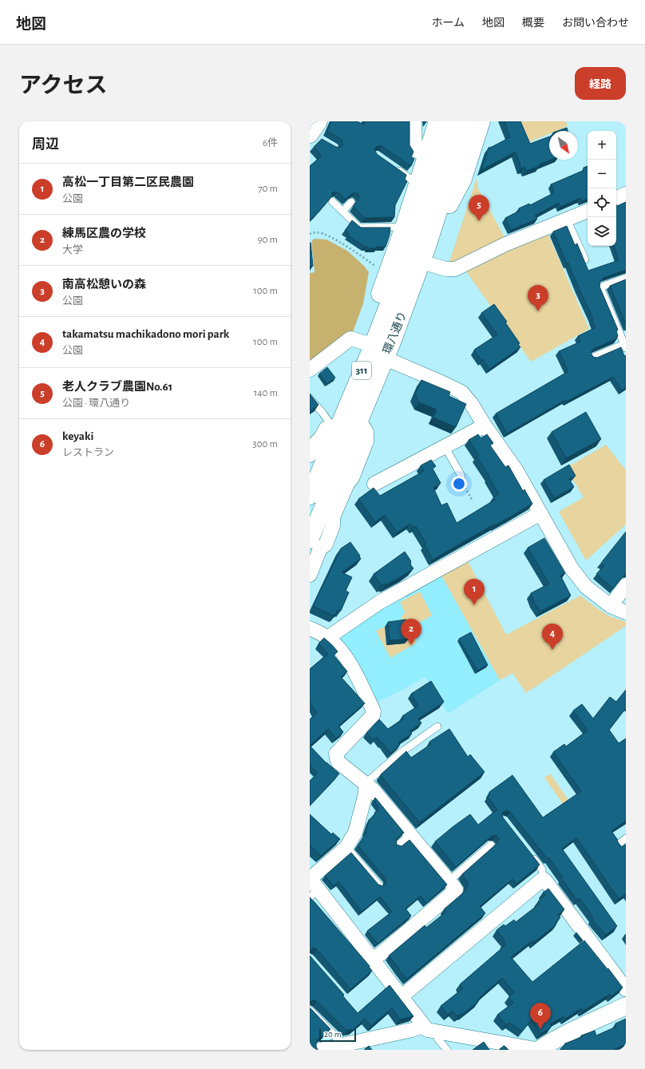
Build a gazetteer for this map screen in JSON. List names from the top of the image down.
{
  "streets": {
    "main road": ["環八通り", "311"]
  },
  "crossings": [
    ["環八通り", "311"]
  ],
  "scale_bar": "20 m",
  "north": "bottom right",
  "page": {
    "header": "地図",
    "nav": [
      "ホーム",
      "地図",
      "概要",
      "お問い合わせ"
    ],
    "title": "アクセス",
    "buttons": "経路",
    "heading": ["周辺", "6件"],
    "map_buttons": ["+", "−"],
    "list": [
      {
        "mark": "1",
        "name": "高松一丁目第二区民農園",
        "note": "公園",
        "value": "70 m"
      },
      {
        "mark": "2",
        "name": "練馬区農の学校",
        "note": "大学",
        "value": "90 m"
      },
      {
        "mark": "3",
        "name": "南高松憩いの森",
        "note": "公園",
        "value": "100 m"
      },
      {
        "mark": "4",
        "name": "takamatsu machikadono mori park",
        "note": "公園",
        "value": "100 m"
      },
      {
        "mark": "5",
        "name": "老人クラブ農園No.61",
        "note": "公園 · 環八通り",
        "value": "140 m"
      },
      {
        "mark": "6",
        "name": "keyaki",
        "note": "レストラン",
        "value": "300 m"
      }
    ],
    "pins": [
      "5",
      "3",
      "1",
      "2",
      "4",
      "6"
    ],
    "scale": "20 m"
  }
}
